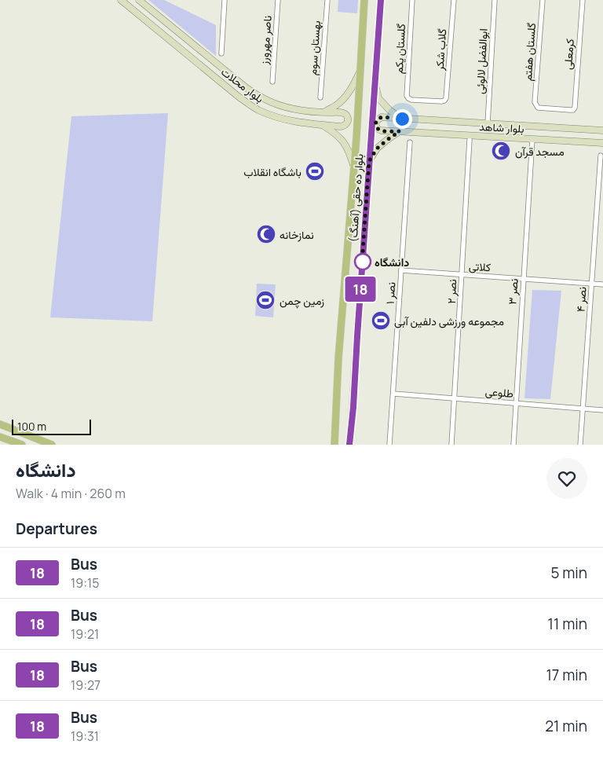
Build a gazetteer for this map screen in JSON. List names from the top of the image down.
{
  "streets": {
    "main road": ["بلوار محلات", "بلوار شاهد", "بلوار ده حقی (آهنگ)"],
    "street": [
      "ناصر مهرورز",
      "بهستان سوم",
      "گلستان یکم",
      "گلاب شکر",
      "گلستان هفتم",
      "کرمعلی",
      "ابوالفضل لالوئی",
      "کلاتی",
      "نصر ۲",
      "نصر ۳",
      "نصر ۱",
      "نصر ۴",
      "طلوعی"
    ]
  },
  "crossings": [
    ["گلستان یکم", "گلاب شکر"],
    ["گلستان هفتم", "کرمعلی"],
    ["ابوالفضل لالوئی", "بلوار شاهد"],
    ["بلوار محلات", "بلوار ده حقی (آهنگ)"],
    ["بلوار شاهد", "نصر ۳"],
    ["کلاتی", "نصر ۲"],
    ["کلاتی", "نصر ۳"],
    ["کلاتی", "نصر ۱"],
    ["کلاتی", "نصر ۴"],
    ["نصر ۲", "طلوعی"],
    ["نصر ۳", "طلوعی"],
    ["نصر ۱", "طلوعی"],
    ["نصر ۴", "طلوعی"]
  ],
  "places": {
    "mosque": ["مسجد قرآن", "نمازخانه"],
    "sports": ["باشگاه انقلاب", "زمین چمن", "مجموعه ورزشی دلفین آبی"],
    "other": ["دانشگاه"]
  },
  "lines": ["bus line 18"],
  "scale_bar": "100 m",
  "page": {
    "on_map": "18",
    "scale": "100 m",
    "heading": [
      ["دانشگاه", "Walk · 4 min · 260 m"],
      "Departures"
    ],
    "list": [
      {
        "mark": "18",
        "name": "Bus",
        "note": "19:15",
        "value": "5 min"
      },
      {
        "mark": "18",
        "name": "Bus",
        "note": "19:21",
        "value": "11 min"
      },
      {
        "mark": "18",
        "name": "Bus",
        "note": "19:27",
        "value": "17 min"
      },
      {
        "mark": "18",
        "name": "Bus",
        "note": "19:31",
        "value": "21 min"
      }
    ]
  }
}
